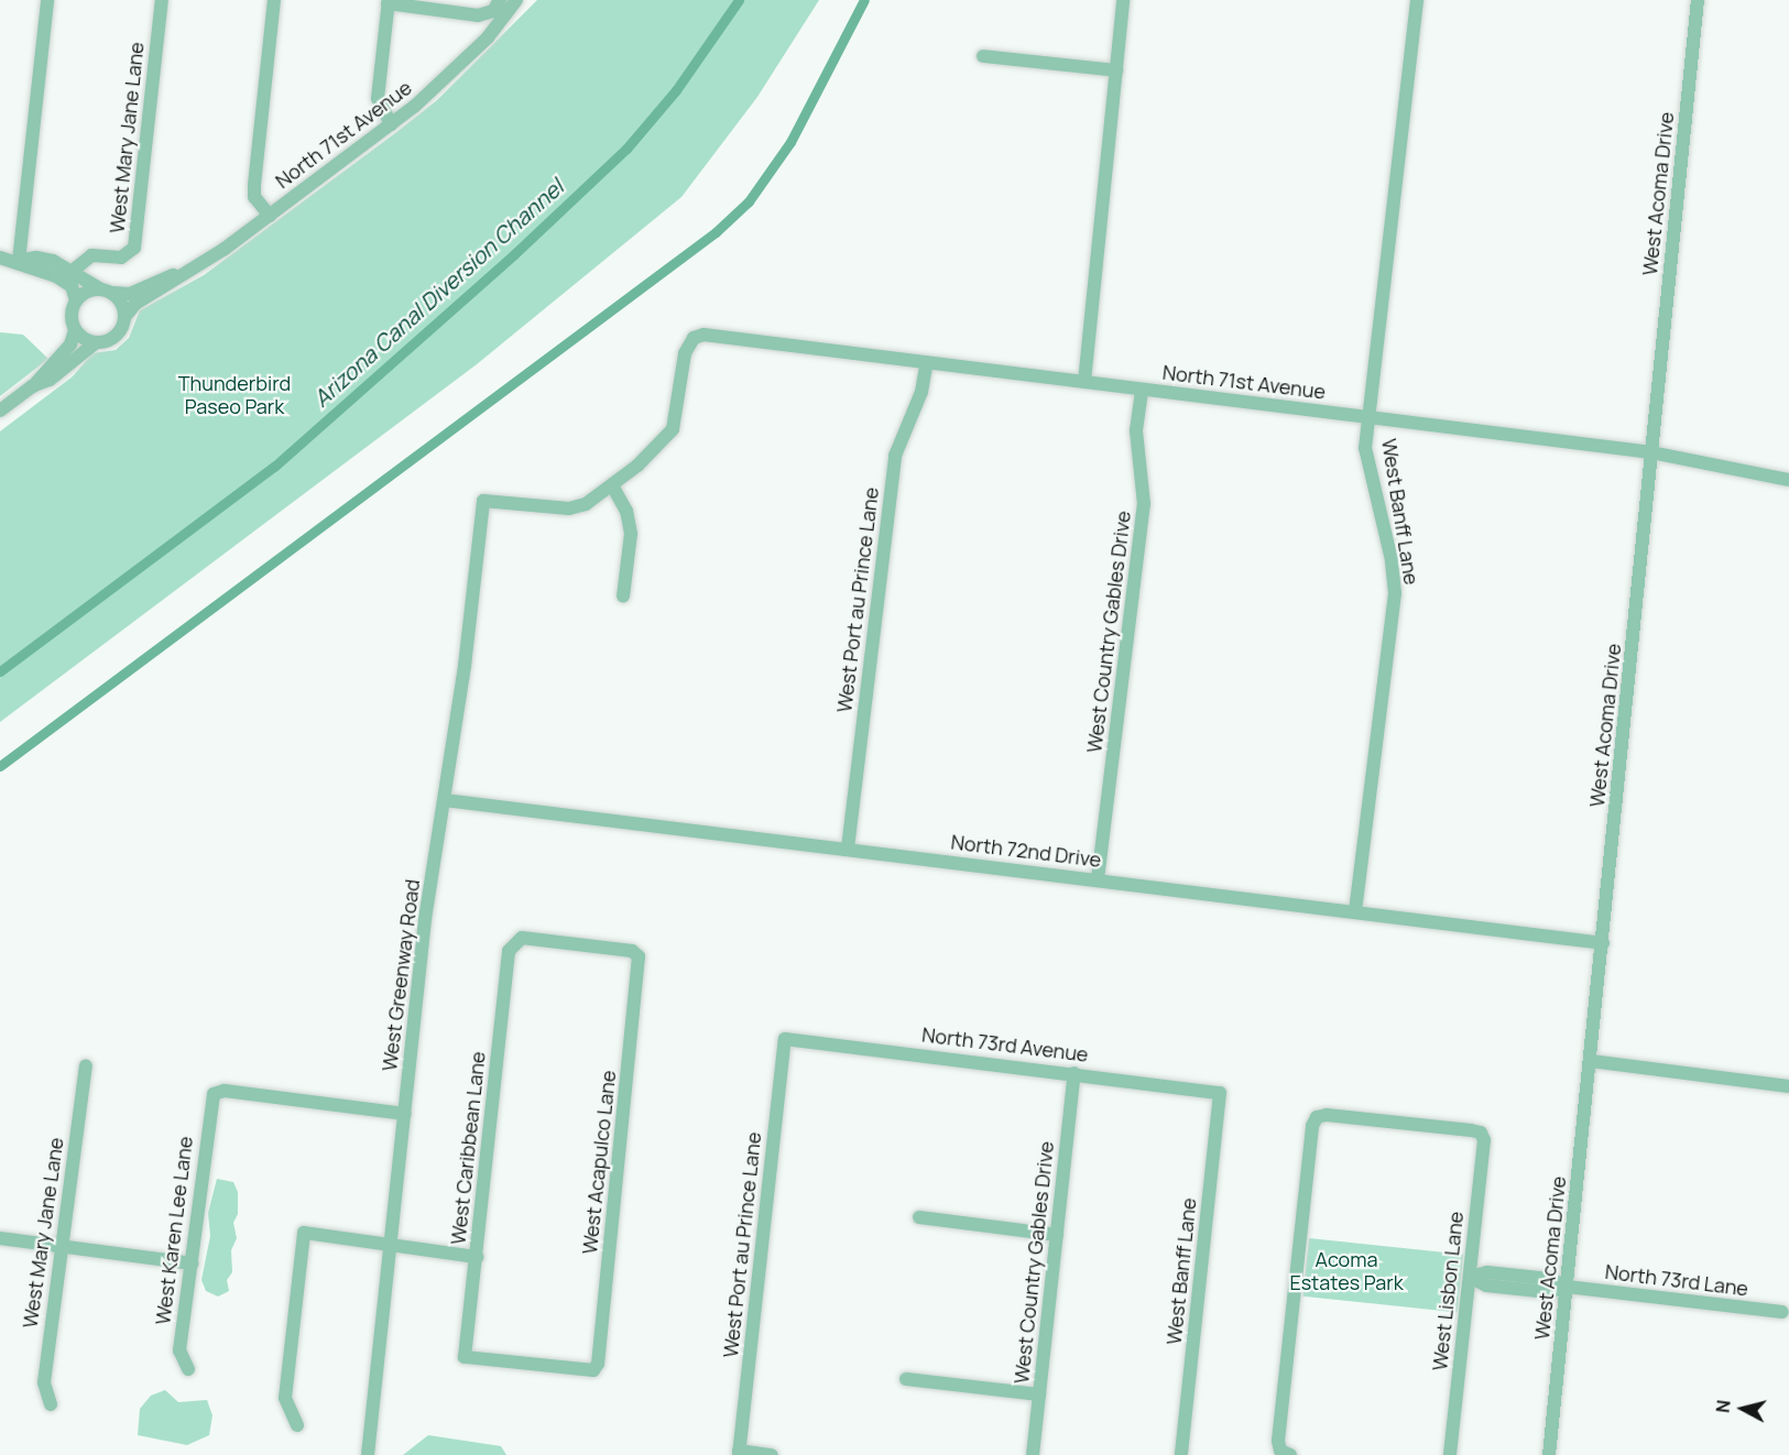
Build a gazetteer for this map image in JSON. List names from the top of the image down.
{
  "streets": {
    "street": [
      "North 71st Avenue",
      "West Mary Jane Lane",
      "West Acoma Drive",
      "West Banff Lane",
      "West Port au Prince Lane",
      "West Country Gables Drive",
      "North 72nd Drive",
      "West Greenway Road",
      "North 73rd Avenue",
      "West Caribbean Lane",
      "West Acapulco Lane",
      "West Karen Lee Lane",
      "North 73rd Lane",
      "West Lisbon Lane"
    ]
  },
  "crossings": [
    ["North 71st Avenue", "West Acoma Drive"],
    ["North 71st Avenue", "West Banff Lane"],
    ["North 71st Avenue", "West Port au Prince Lane"],
    ["North 71st Avenue", "West Country Gables Drive"],
    ["North 71st Avenue", "West Greenway Road"],
    ["West Acoma Drive", "North 72nd Drive"],
    ["West Acoma Drive", "North 73rd Lane"],
    ["West Banff Lane", "North 72nd Drive"],
    ["West Banff Lane", "North 73rd Avenue"],
    ["West Port au Prince Lane", "North 72nd Drive"],
    ["West Port au Prince Lane", "North 73rd Avenue"],
    ["West Country Gables Drive", "North 72nd Drive"],
    ["West Country Gables Drive", "North 73rd Avenue"],
    ["North 72nd Drive", "West Greenway Road"],
    ["West Greenway Road", "West Karen Lee Lane"],
    ["West Caribbean Lane", "West Acapulco Lane"],
    ["North 73rd Lane", "West Lisbon Lane"]
  ],
  "water": ["Arizona Canal Diversion Channel"],
  "parks": ["Thunderbird Paseo Park", "Acoma Estates Park"],
  "north": "left"
}
